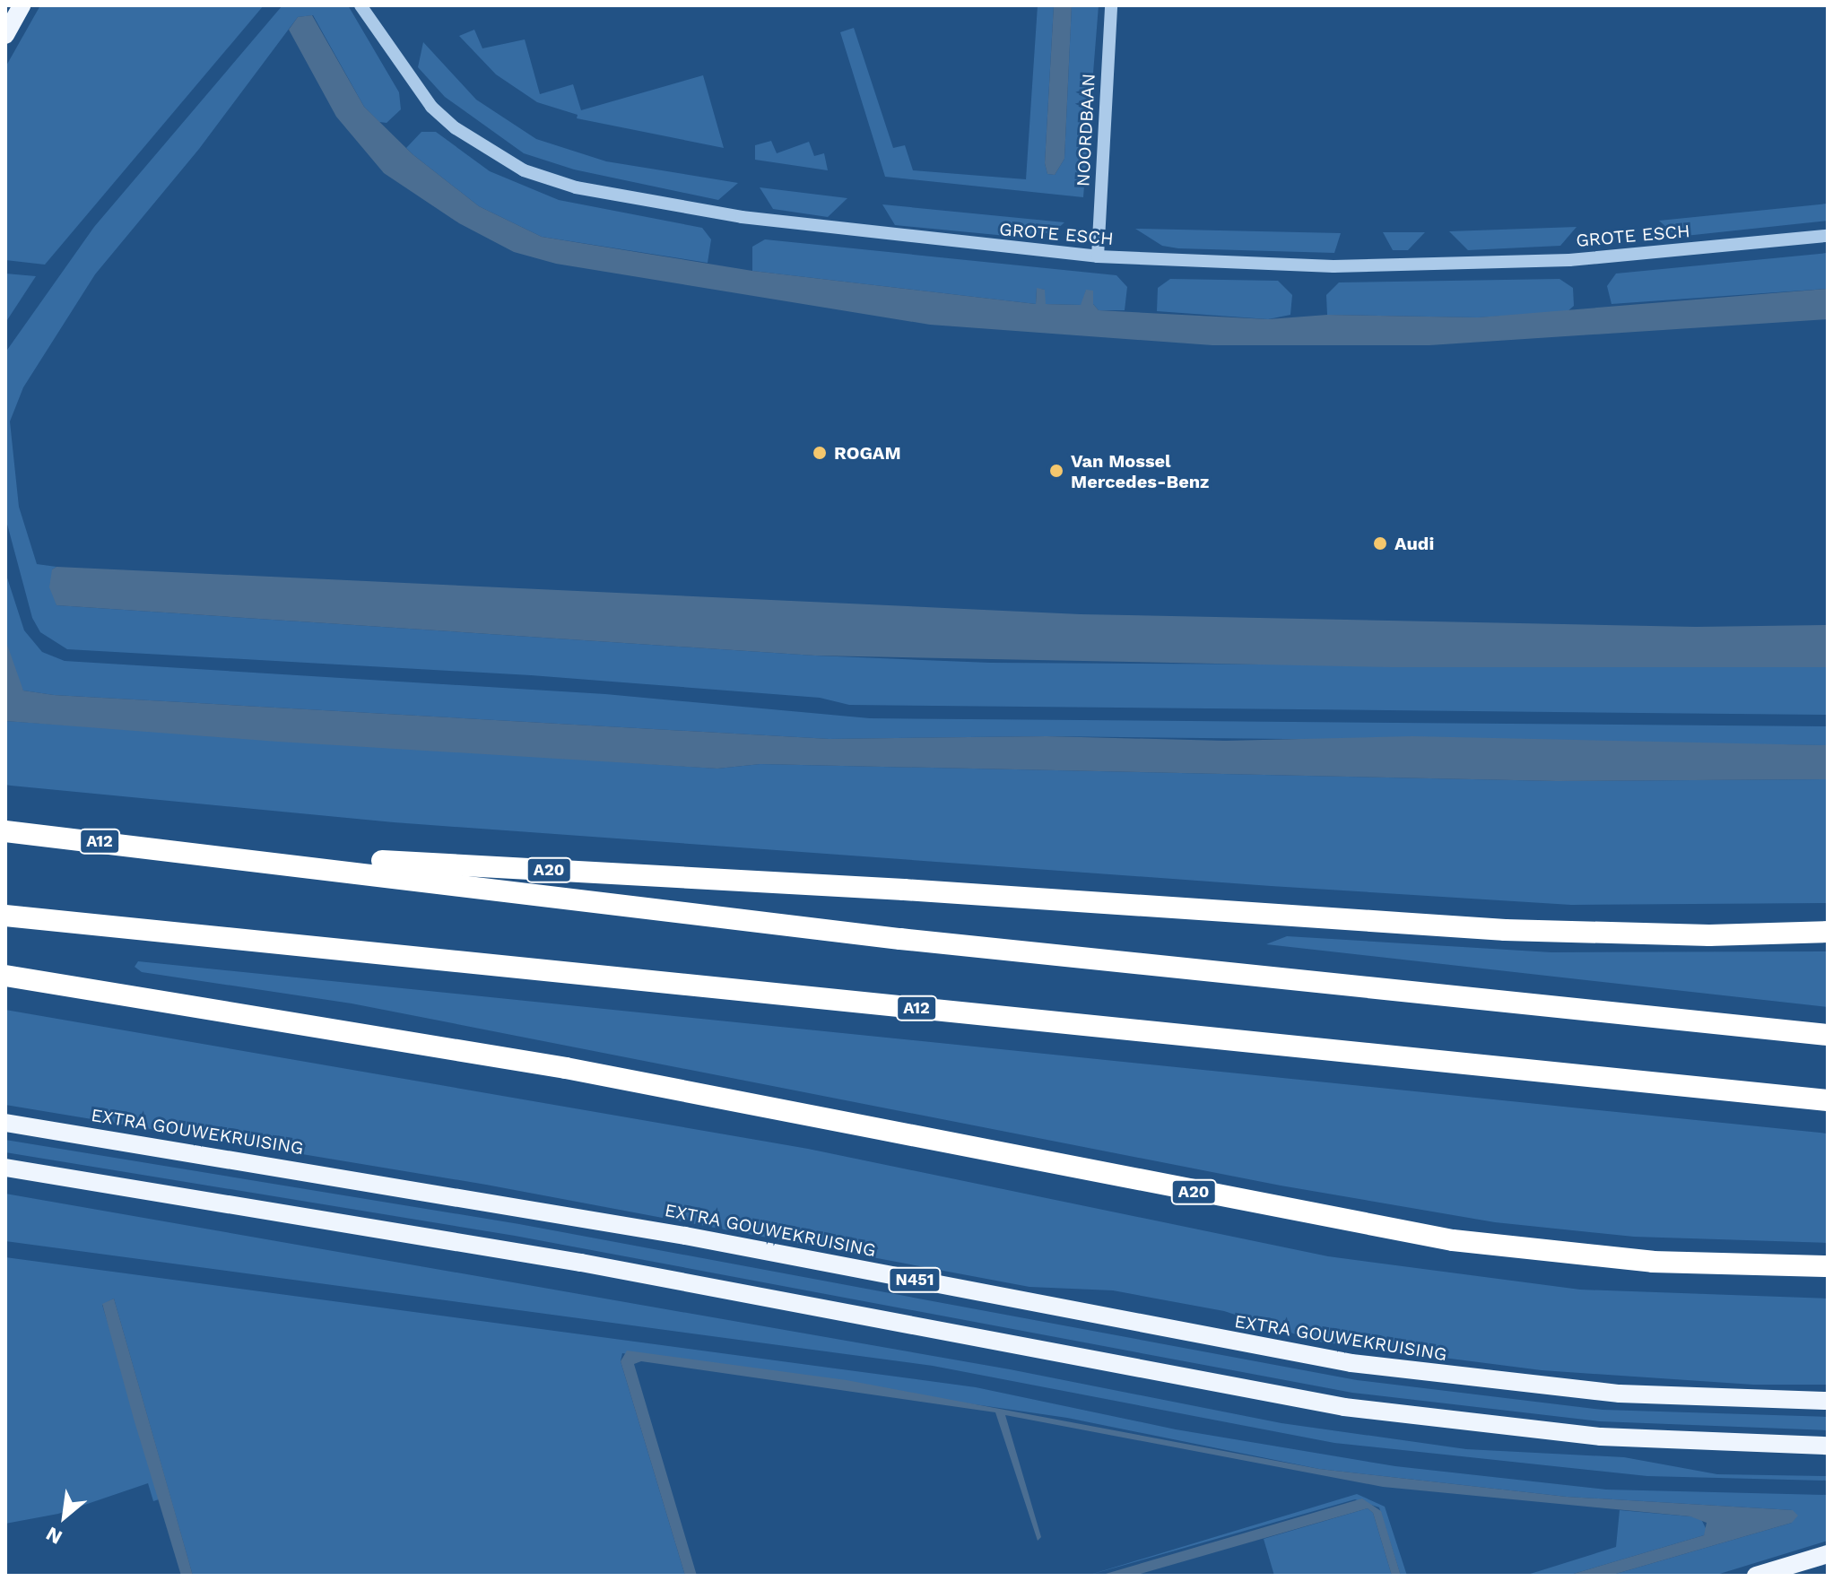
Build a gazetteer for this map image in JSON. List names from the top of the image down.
{
  "streets": {
    "highway": ["A12", "A20"],
    "main road": ["EXTRA GOUWEKRUISING", "N451"],
    "street": ["NOORDBAAN", "GROTE ESCH"]
  },
  "crossings": [
    ["NOORDBAAN", "GROTE ESCH"],
    ["A12", "A20"]
  ],
  "places": ["ROGAM", "Van Mossel Mercedes-Benz", "Audi"],
  "north": "bottom left"
}
